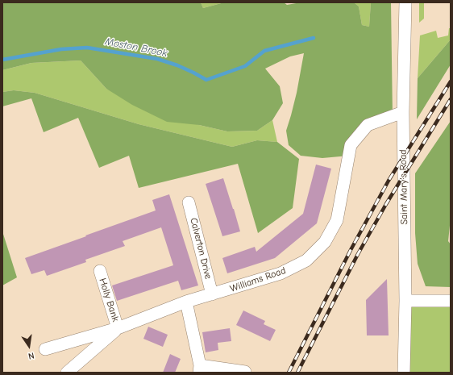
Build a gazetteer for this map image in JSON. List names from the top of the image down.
{
  "streets": {
    "street": [
      "Saint Mary's Road",
      "Calverton Drive",
      "Williams Road",
      "Holly Bank"
    ]
  },
  "crossings": [
    ["Saint Mary's Road", "Williams Road"],
    ["Calverton Drive", "Williams Road"],
    ["Williams Road", "Holly Bank"]
  ],
  "water": ["Moston Brook"],
  "north": "bottom"
}
